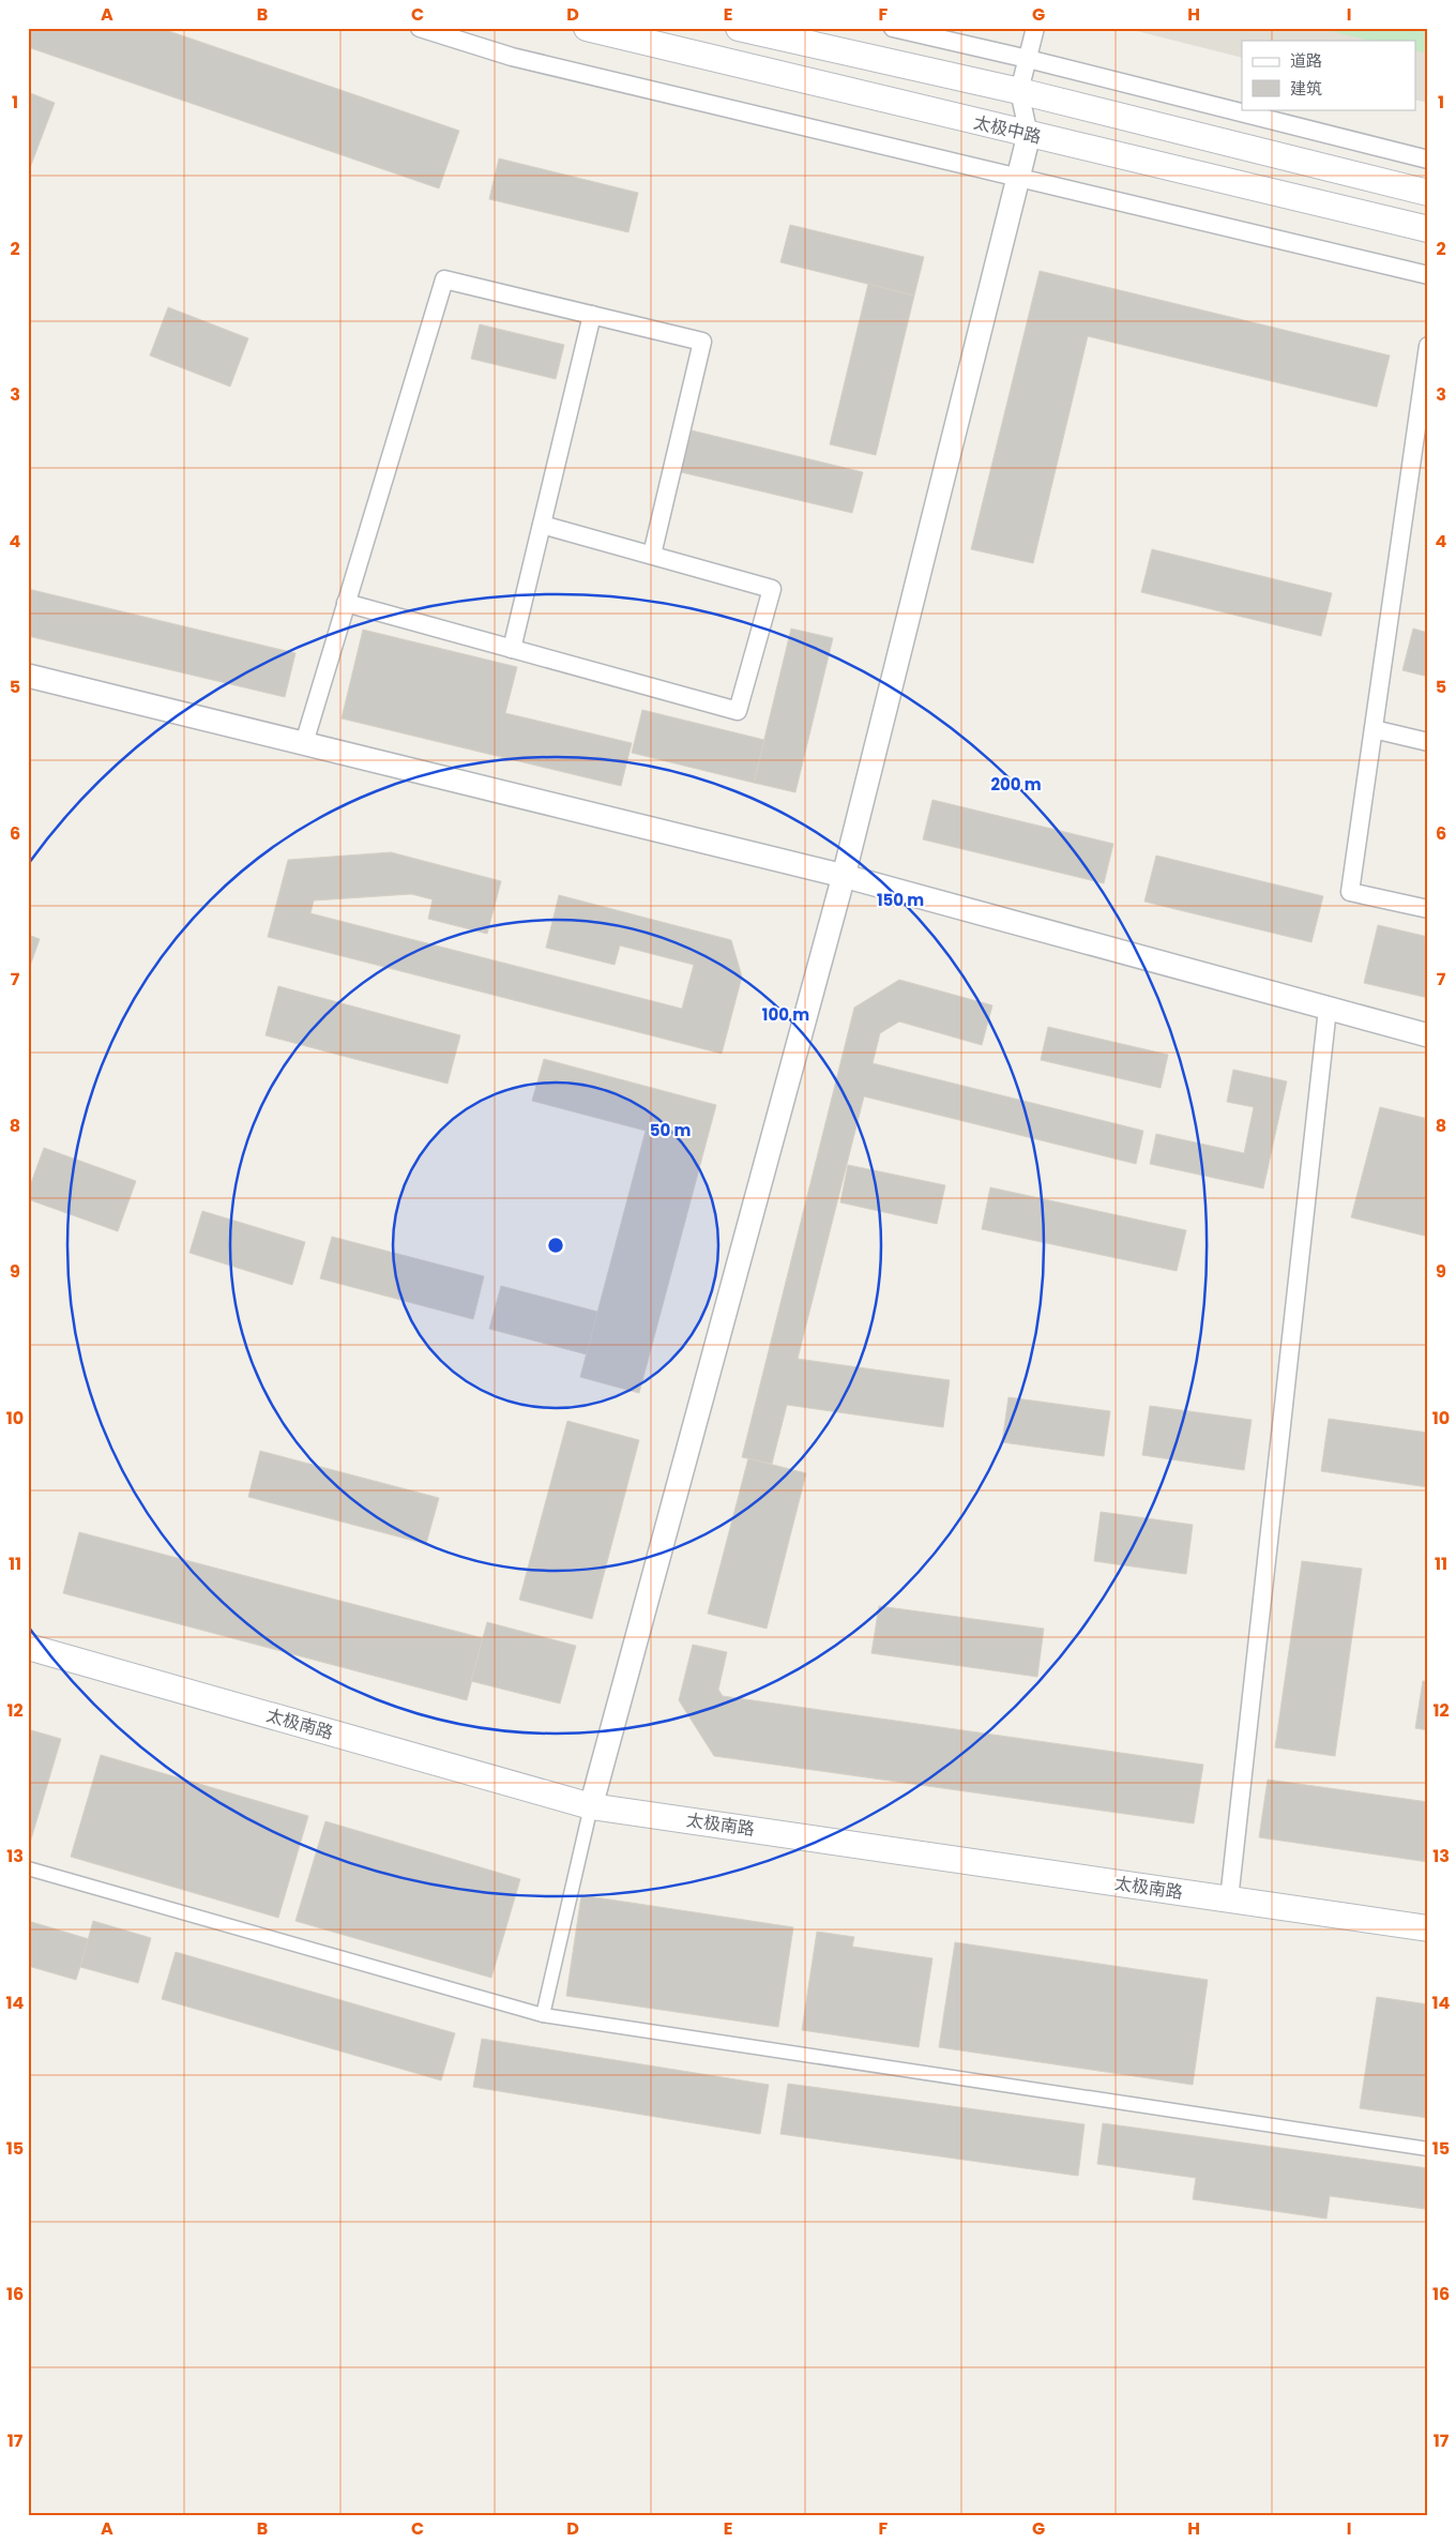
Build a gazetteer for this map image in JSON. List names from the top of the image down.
{
  "streets": {
    "main road": ["太极中路", "太极南路"]
  },
  "legend": ["道路", "建筑"],
  "grid": {
    "columns": [
      "A",
      "B",
      "C",
      "D",
      "E",
      "F",
      "G",
      "H",
      "I"
    ],
    "rows": [
      "1",
      "2",
      "3",
      "4",
      "5",
      "6",
      "7",
      "8",
      "9",
      "10",
      "11",
      "12",
      "13",
      "14",
      "15",
      "16",
      "17"
    ]
  },
  "rings": [
    "200 m",
    "150 m",
    "100 m",
    "50 m"
  ]
}
